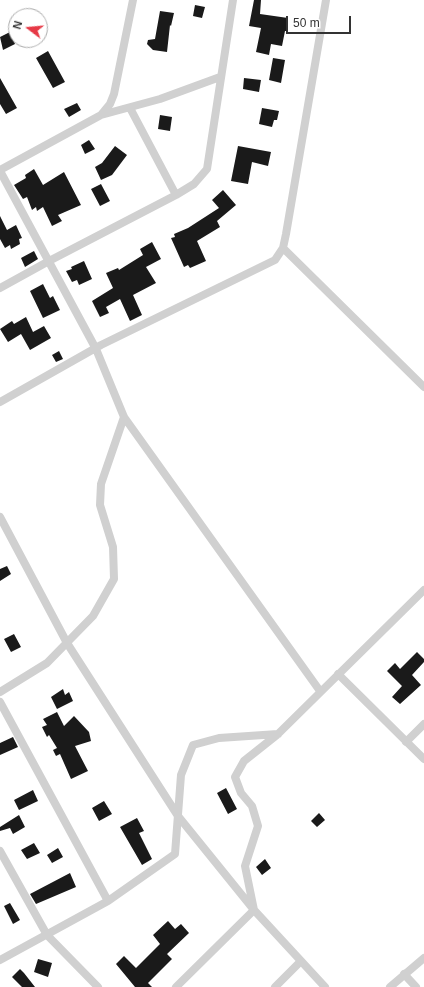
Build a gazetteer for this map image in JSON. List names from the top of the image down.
{
  "scale_bar": "50 m",
  "north": "left"
}
